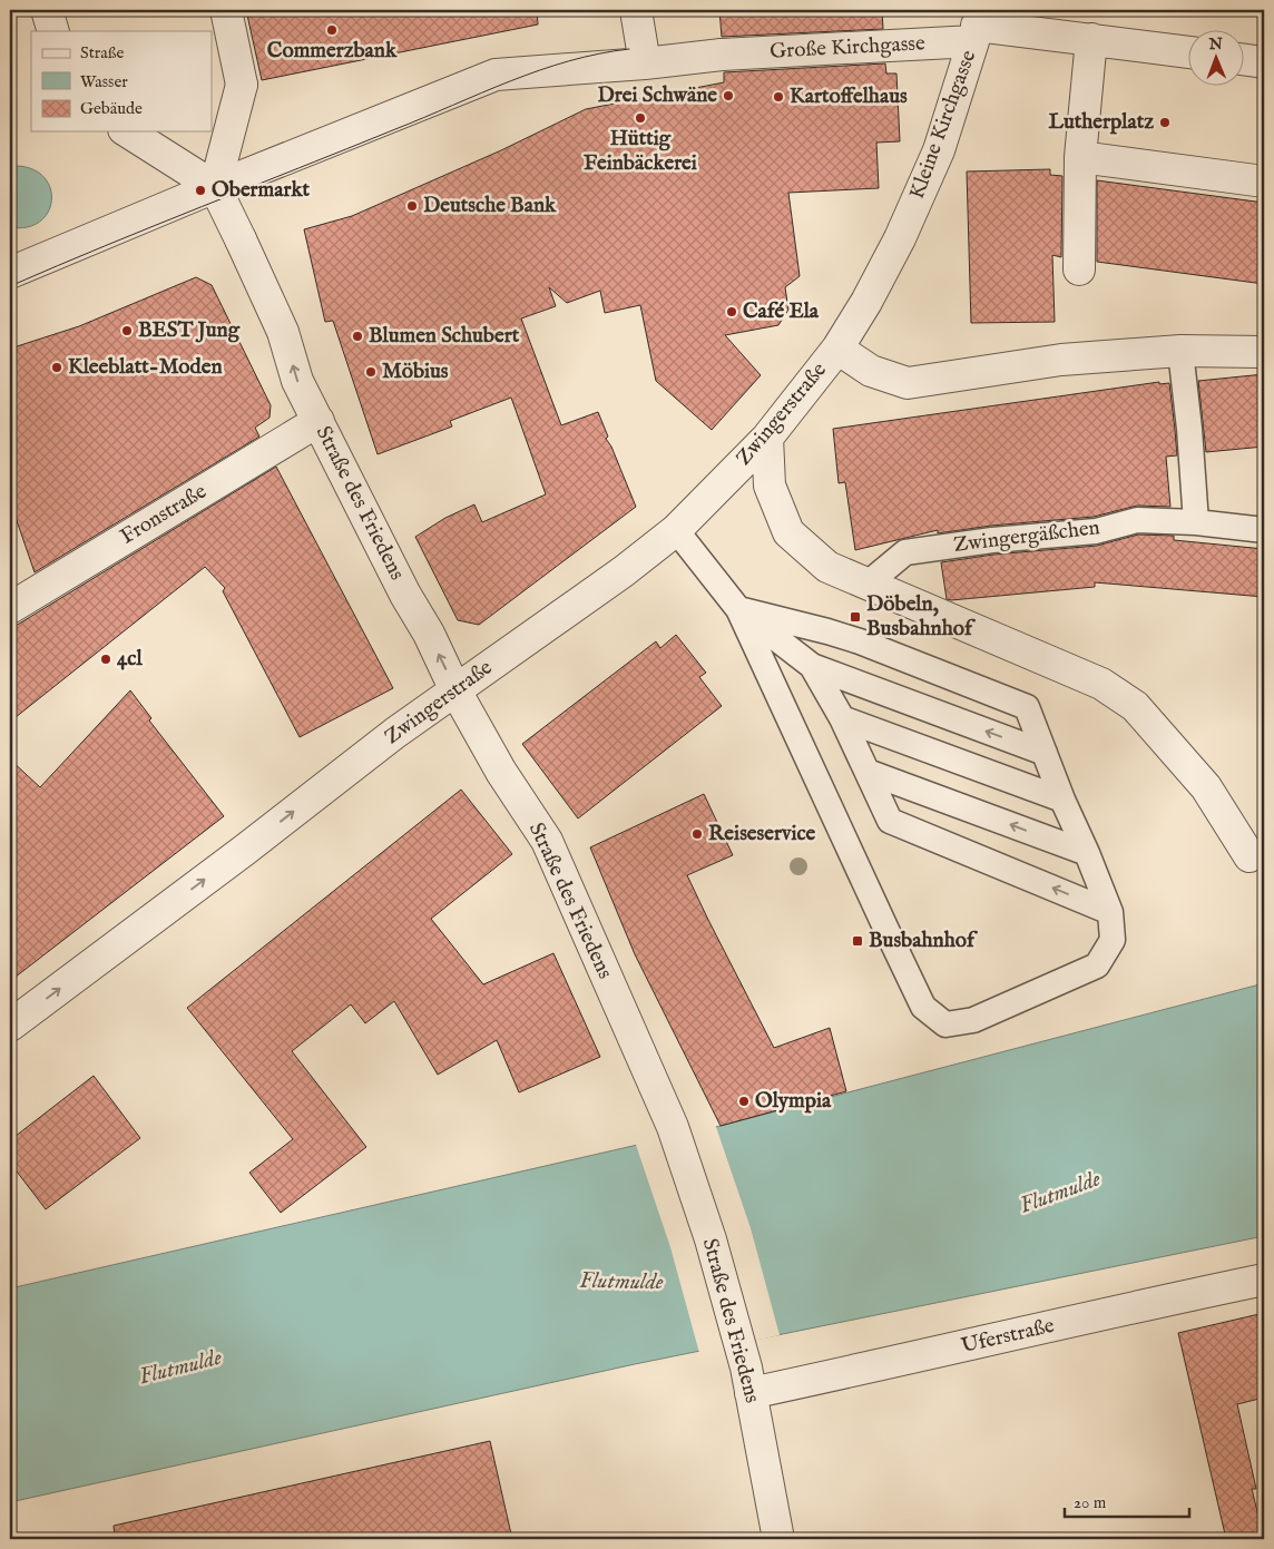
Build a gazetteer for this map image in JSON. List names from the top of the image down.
{
  "streets": {
    "street": [
      "Große Kirchgasse",
      "Kleine Kirchgasse",
      "Zwingerstraße",
      "Straße des Friedens",
      "Fronstraße",
      "Uferstraße"
    ],
    "lane": ["Zwingergäßchen"]
  },
  "crossings": [
    ["Große Kirchgasse", "Kleine Kirchgasse"],
    ["Kleine Kirchgasse", "Zwingerstraße"],
    ["Zwingerstraße", "Straße des Friedens"],
    ["Straße des Friedens", "Fronstraße"],
    ["Straße des Friedens", "Uferstraße"]
  ],
  "one_way": ["Straße des Friedens"],
  "water": ["Flutmulde"],
  "places": {
    "other": [
      "Commerzbank",
      "Drei Schwäne",
      "Kartoffelhaus",
      "Hüttig Feinbäckerei",
      "Lutherplatz",
      "Obermarkt",
      "Deutsche Bank",
      "Café Ela",
      "BEST Jung",
      "Blumen Schubert",
      "Kleeblatt-Moden",
      "Möbius",
      "4cl",
      "Reiseservice",
      "Olympia"
    ],
    "transit": ["Döbeln, Busbahnhof", "Busbahnhof"]
  },
  "legend": ["Straße", "Wasser", "Gebäude"],
  "scale_bar": "20 m",
  "north": "top"
}
